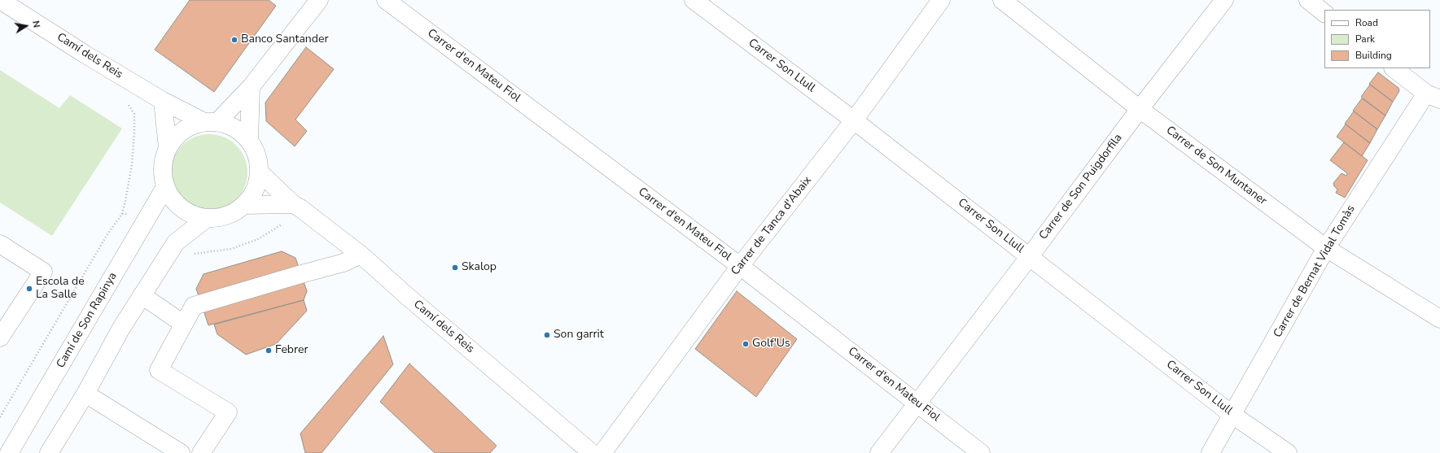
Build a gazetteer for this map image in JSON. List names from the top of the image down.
{
  "streets": {
    "street": [
      "Camí dels Reis",
      "Carrer d'en Mateu Fiol",
      "Carrer Son Llull",
      "Carrer de Son Muntaner",
      "Carrer de Son Puigdorfila",
      "Carrer de Tanca d'Abaix",
      "Carrer de Bernat Vidal Tomàs",
      "Camí de Son Rapinya"
    ]
  },
  "crossings": [
    ["Camí dels Reis", "Camí de Son Rapinya"],
    ["Carrer d'en Mateu Fiol", "Carrer de Son Puigdorfila"],
    ["Carrer d'en Mateu Fiol", "Carrer de Tanca d'Abaix"],
    ["Carrer Son Llull", "Carrer de Son Puigdorfila"],
    ["Carrer Son Llull", "Carrer de Tanca d'Abaix"],
    ["Carrer Son Llull", "Carrer de Bernat Vidal Tomàs"],
    ["Carrer de Son Muntaner", "Carrer de Son Puigdorfila"],
    ["Carrer de Son Muntaner", "Carrer de Bernat Vidal Tomàs"]
  ],
  "places": [
    "Banco Santander",
    "Skalop",
    "Escola de La Salle",
    "Son garrit",
    "Golf'Us",
    "Febrer"
  ],
  "legend": ["Road", "Park", "Building"],
  "north": "right"
}
